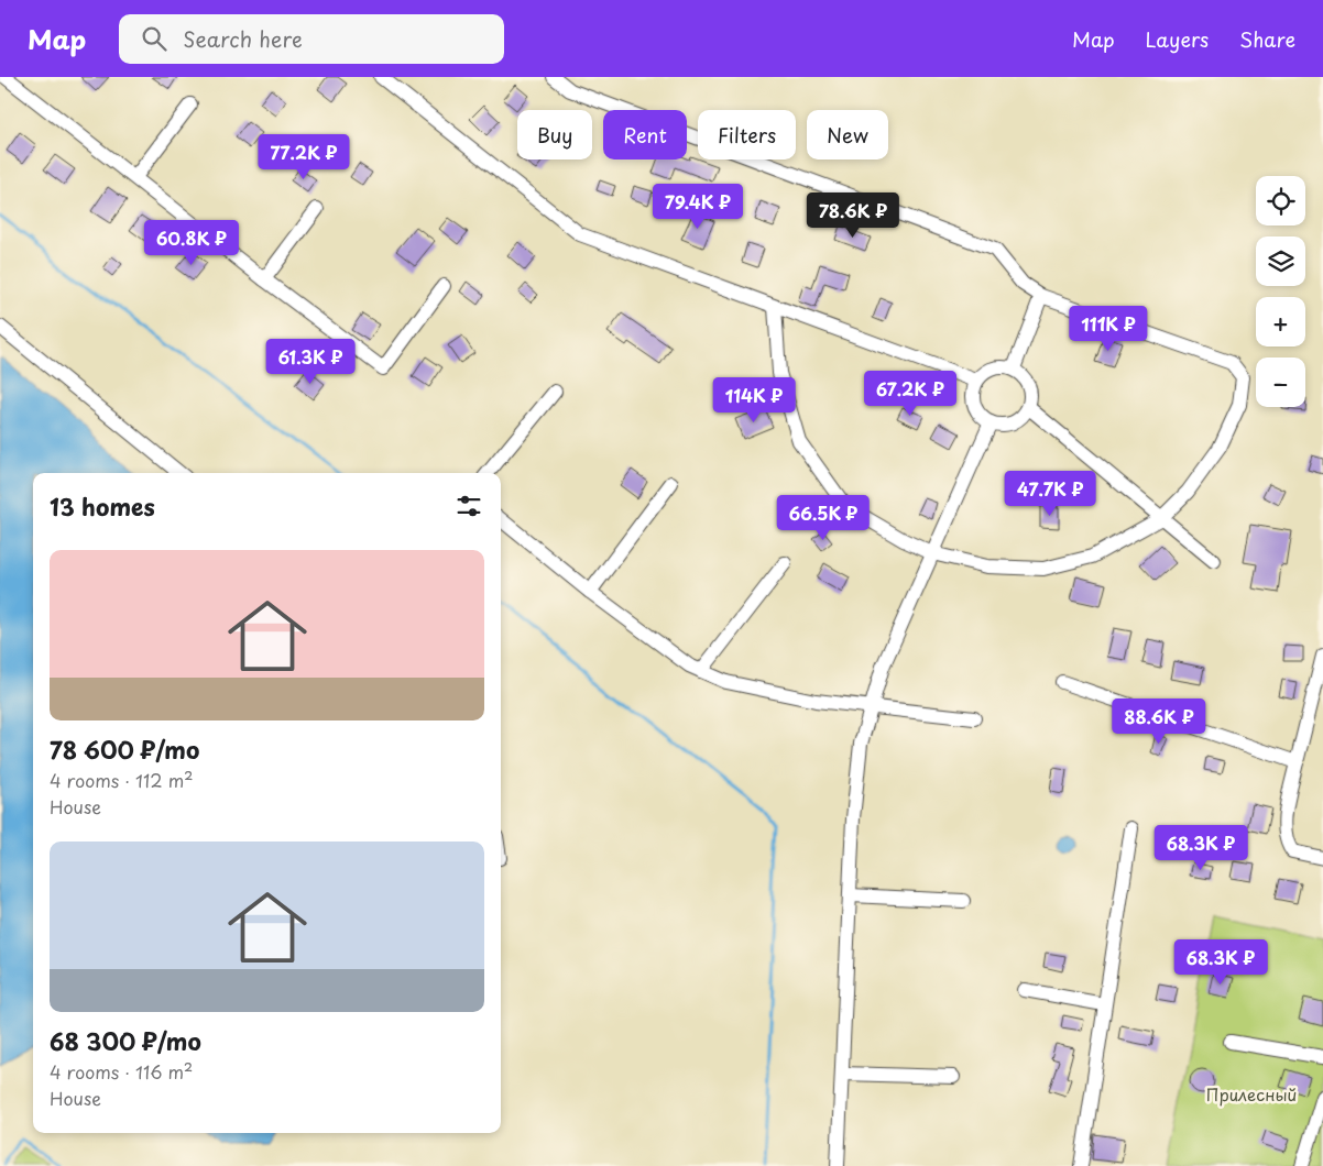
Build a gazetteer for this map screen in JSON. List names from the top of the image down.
{
  "parks": ["Прилесный"],
  "page": {
    "header": "Map",
    "search": "Search here",
    "nav": ["Map", "Layers", "Share"],
    "chip": [
      "Buy",
      "Rent",
      "Filters",
      "New"
    ],
    "price": [
      "77.2K ₽",
      "79.4K ₽",
      "78.6K ₽",
      "60.8K ₽",
      "111K ₽",
      "61.3K ₽",
      "67.2K ₽",
      "114K ₽",
      "47.7K ₽",
      "66.5K ₽",
      "88.6K ₽",
      "68.3K ₽",
      "68.3K ₽"
    ],
    "map_buttons": ["+", "−"],
    "heading": "13 homes",
    "list": [
      {
        "name": "78 600 ₽/mo",
        "note": "4 rooms · 112 m² · House"
      },
      {
        "name": "68 300 ₽/mo",
        "note": "4 rooms · 116 m² · House"
      }
    ]
  }
}
